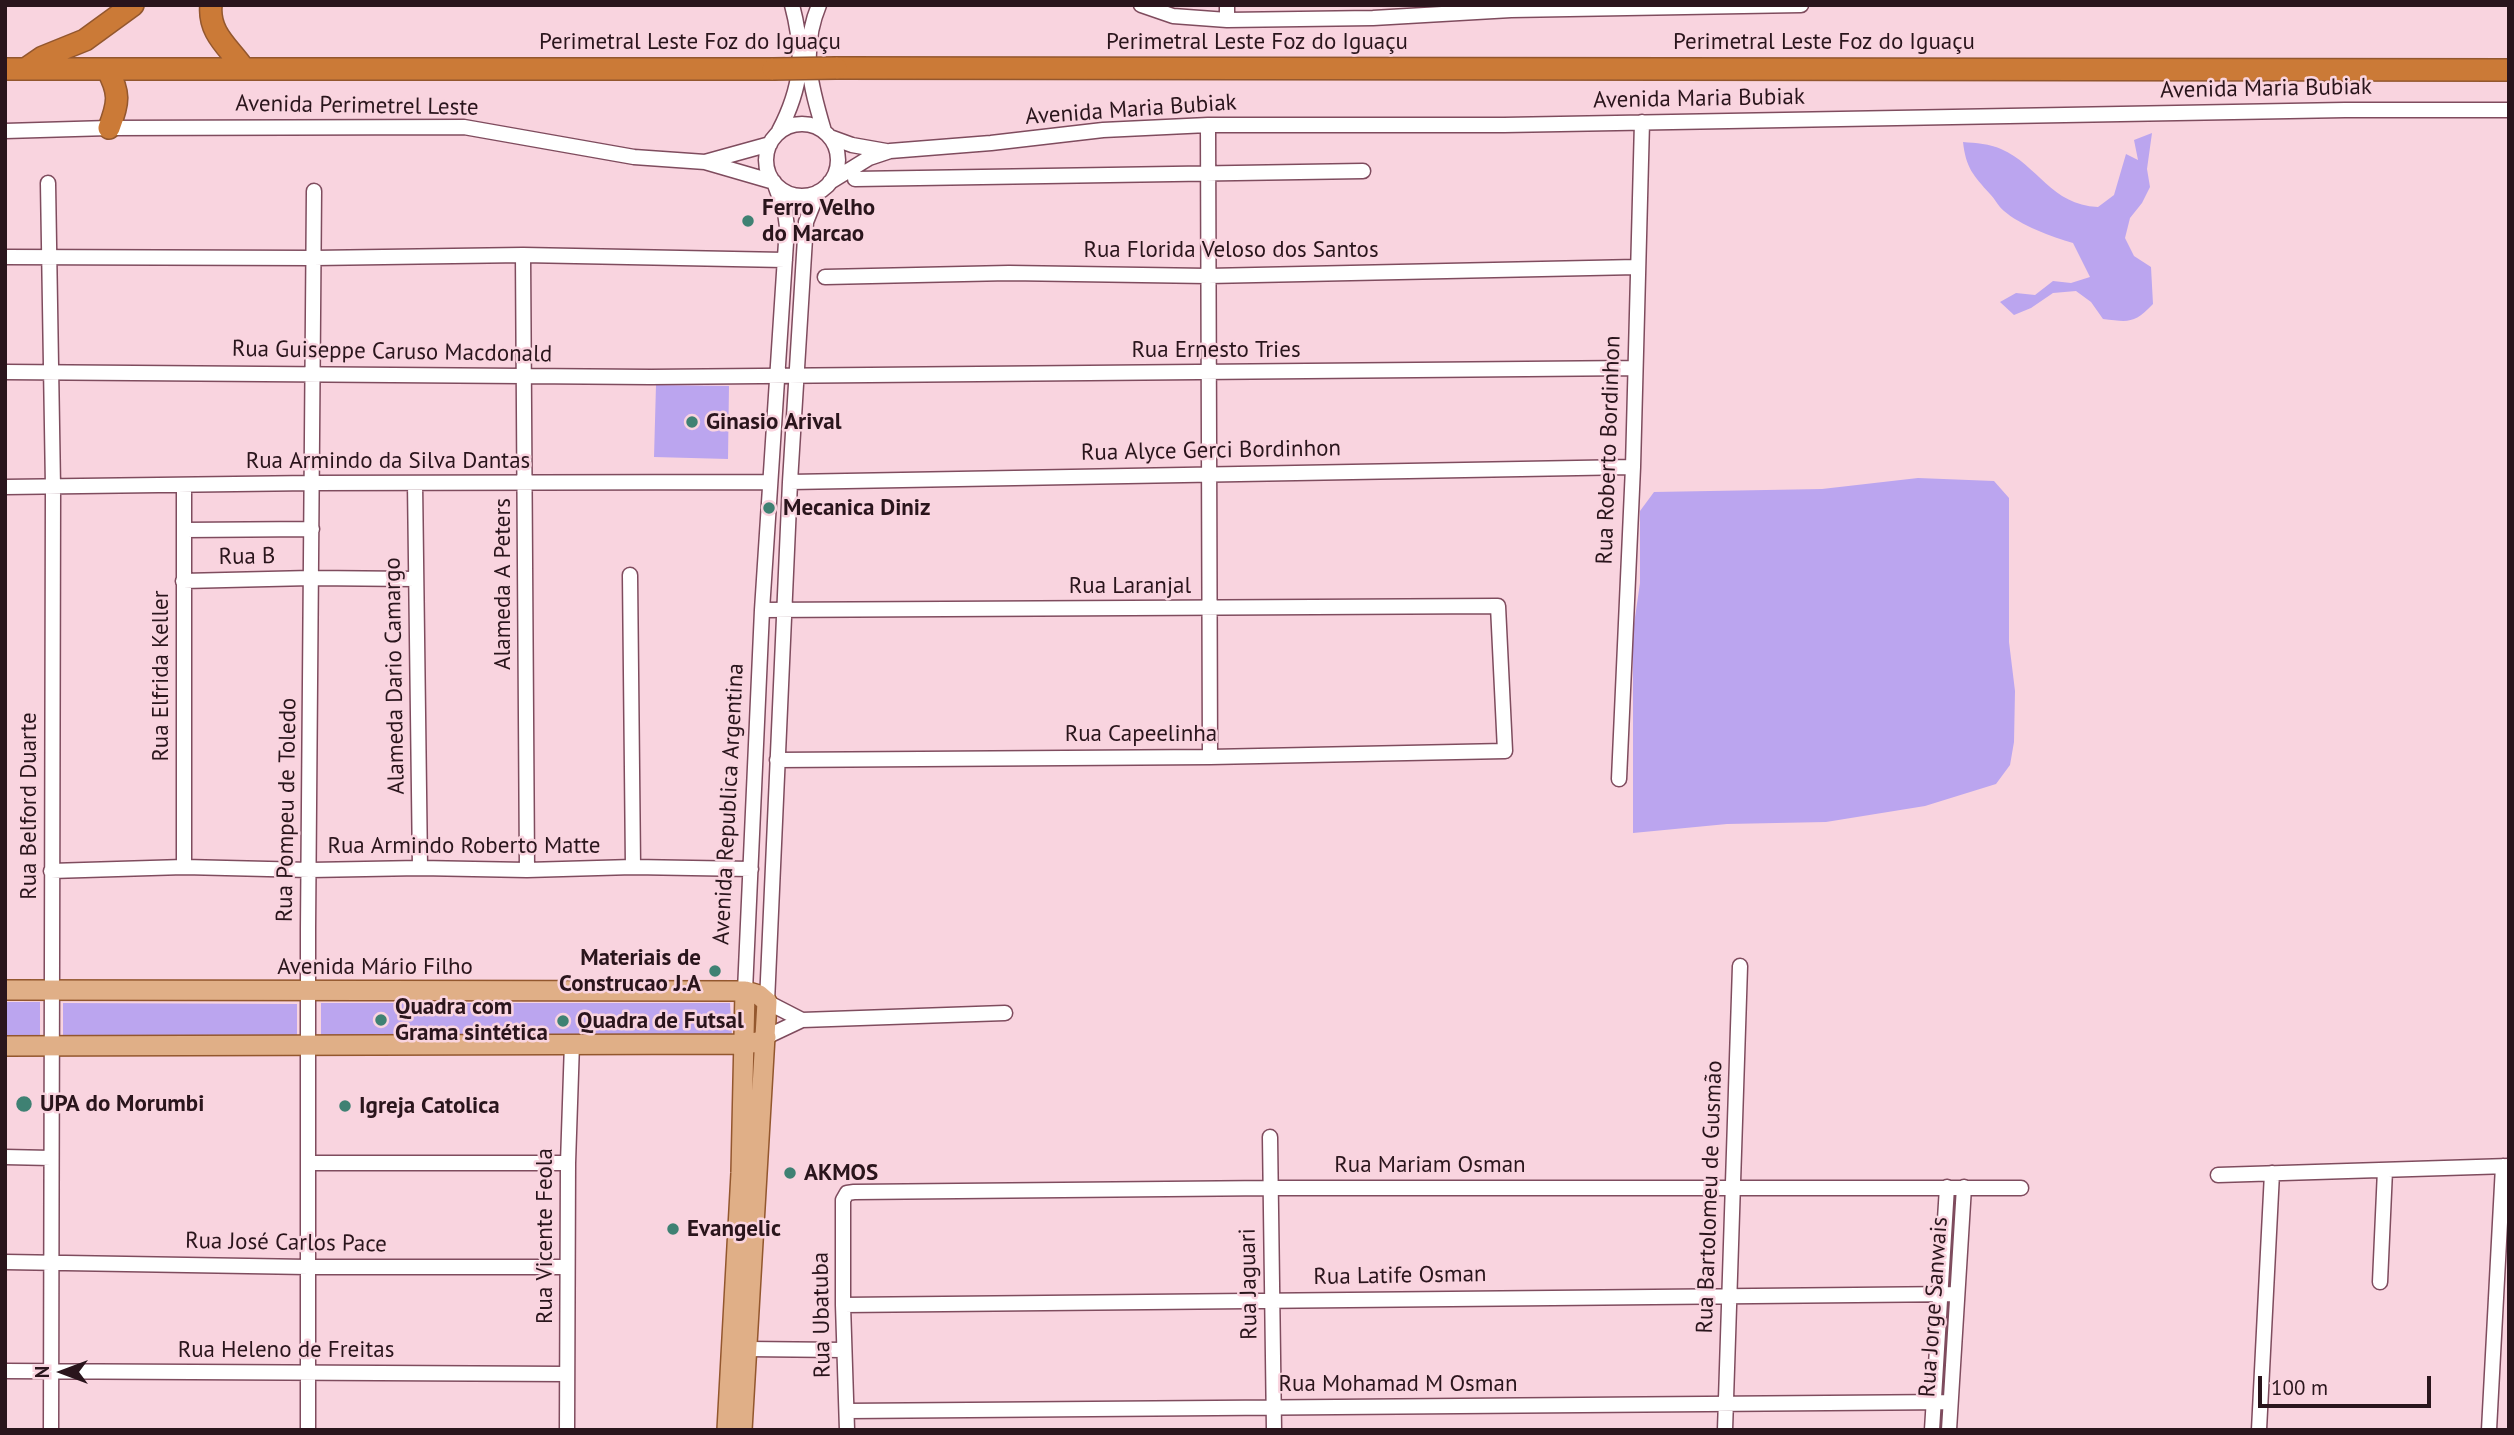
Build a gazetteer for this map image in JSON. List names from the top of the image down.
{
  "streets": {
    "highway": ["Perimetral Leste Foz do Iguaçu"],
    "main road": ["Avenida Republica Argentina", "Avenida Mário Filho"],
    "street": [
      "Avenida Maria Bubiak",
      "Avenida Perimetrel Leste",
      "Rua Florida Veloso dos Santos",
      "Rua Ernesto Tries",
      "Rua Guiseppe Caruso Macdonald",
      "Rua Roberto Bordinhon",
      "Rua Alyce Gerci Bordinhon",
      "Rua Armindo da Silva Dantas",
      "Rua B",
      "Alameda A Peters",
      "Rua Laranjal",
      "Rua Elfrida Keller",
      "Alameda Dario Camargo",
      "Rua Capeelinha",
      "Rua Belford Duarte",
      "Rua Pompeu de Toledo",
      "Rua Armindo Roberto Matte",
      "Rua Mariam Osman",
      "Rua Bartolomeu de Gusmão",
      "Rua Vicente Feola",
      "Rua José Carlos Pace",
      "Rua Latife Osman",
      "Rua Jaguari",
      "Rua Jorge Sanwais",
      "Rua Ubatuba",
      "Rua Heleno de Freitas",
      "Rua Mohamad M Osman"
    ]
  },
  "crossings": [
    ["Avenida Maria Bubiak", "Avenida Perimetrel Leste"],
    ["Avenida Maria Bubiak", "Rua Roberto Bordinhon"],
    ["Avenida Maria Bubiak", "Avenida Republica Argentina"],
    ["Avenida Perimetrel Leste", "Avenida Republica Argentina"],
    ["Rua Florida Veloso dos Santos", "Rua Roberto Bordinhon"],
    ["Rua Ernesto Tries", "Rua Guiseppe Caruso Macdonald"],
    ["Rua Ernesto Tries", "Rua Roberto Bordinhon"],
    ["Rua Ernesto Tries", "Avenida Republica Argentina"],
    ["Rua Guiseppe Caruso Macdonald", "Alameda A Peters"],
    ["Rua Guiseppe Caruso Macdonald", "Avenida Republica Argentina"],
    ["Rua Guiseppe Caruso Macdonald", "Rua Belford Duarte"],
    ["Rua Guiseppe Caruso Macdonald", "Rua Pompeu de Toledo"],
    ["Rua Roberto Bordinhon", "Rua Alyce Gerci Bordinhon"],
    ["Rua Alyce Gerci Bordinhon", "Avenida Republica Argentina"],
    ["Rua Armindo da Silva Dantas", "Alameda A Peters"],
    ["Rua Armindo da Silva Dantas", "Rua Elfrida Keller"],
    ["Rua Armindo da Silva Dantas", "Alameda Dario Camargo"],
    ["Rua Armindo da Silva Dantas", "Avenida Republica Argentina"],
    ["Rua Armindo da Silva Dantas", "Rua Belford Duarte"],
    ["Rua Armindo da Silva Dantas", "Rua Pompeu de Toledo"],
    ["Rua B", "Rua Elfrida Keller"],
    ["Rua B", "Alameda Dario Camargo"],
    ["Rua B", "Rua Pompeu de Toledo"],
    ["Alameda A Peters", "Rua Armindo Roberto Matte"],
    ["Rua Laranjal", "Rua Capeelinha"],
    ["Rua Laranjal", "Avenida Republica Argentina"],
    ["Rua Elfrida Keller", "Rua Armindo Roberto Matte"],
    ["Alameda Dario Camargo", "Rua Armindo Roberto Matte"],
    ["Rua Capeelinha", "Avenida Republica Argentina"],
    ["Avenida Republica Argentina", "Rua Armindo Roberto Matte"],
    ["Avenida Republica Argentina", "Avenida Mário Filho"],
    ["Rua Belford Duarte", "Rua Armindo Roberto Matte"],
    ["Rua Belford Duarte", "Avenida Mário Filho"],
    ["Rua Belford Duarte", "Rua José Carlos Pace"],
    ["Rua Belford Duarte", "Rua Heleno de Freitas"],
    ["Rua Pompeu de Toledo", "Rua Armindo Roberto Matte"],
    ["Rua Pompeu de Toledo", "Avenida Mário Filho"],
    ["Rua Pompeu de Toledo", "Rua José Carlos Pace"],
    ["Rua Pompeu de Toledo", "Rua Heleno de Freitas"],
    ["Rua Mariam Osman", "Rua Bartolomeu de Gusmão"],
    ["Rua Mariam Osman", "Rua Jaguari"],
    ["Rua Mariam Osman", "Rua Jorge Sanwais"],
    ["Rua Mariam Osman", "Rua Ubatuba"],
    ["Rua Bartolomeu de Gusmão", "Rua Latife Osman"],
    ["Rua Bartolomeu de Gusmão", "Rua Mohamad M Osman"],
    ["Rua Vicente Feola", "Rua José Carlos Pace"],
    ["Rua Vicente Feola", "Rua Heleno de Freitas"],
    ["Rua Latife Osman", "Rua Jaguari"],
    ["Rua Latife Osman", "Rua Jorge Sanwais"],
    ["Rua Latife Osman", "Rua Ubatuba"],
    ["Rua Jaguari", "Rua Mohamad M Osman"],
    ["Rua Jorge Sanwais", "Rua Mohamad M Osman"],
    ["Rua Ubatuba", "Rua Mohamad M Osman"]
  ],
  "places": [
    "Ferro Velho do Marcao",
    "Ginasio Arival",
    "Mecanica Diniz",
    "Materiais de Construcao J.A",
    "Quadra com Grama sintética",
    "Quadra de Futsal",
    "UPA do Morumbi",
    "Igreja Catolica",
    "AKMOS",
    "Evangelic"
  ],
  "scale_bar": "100 m",
  "north": "left"
}
